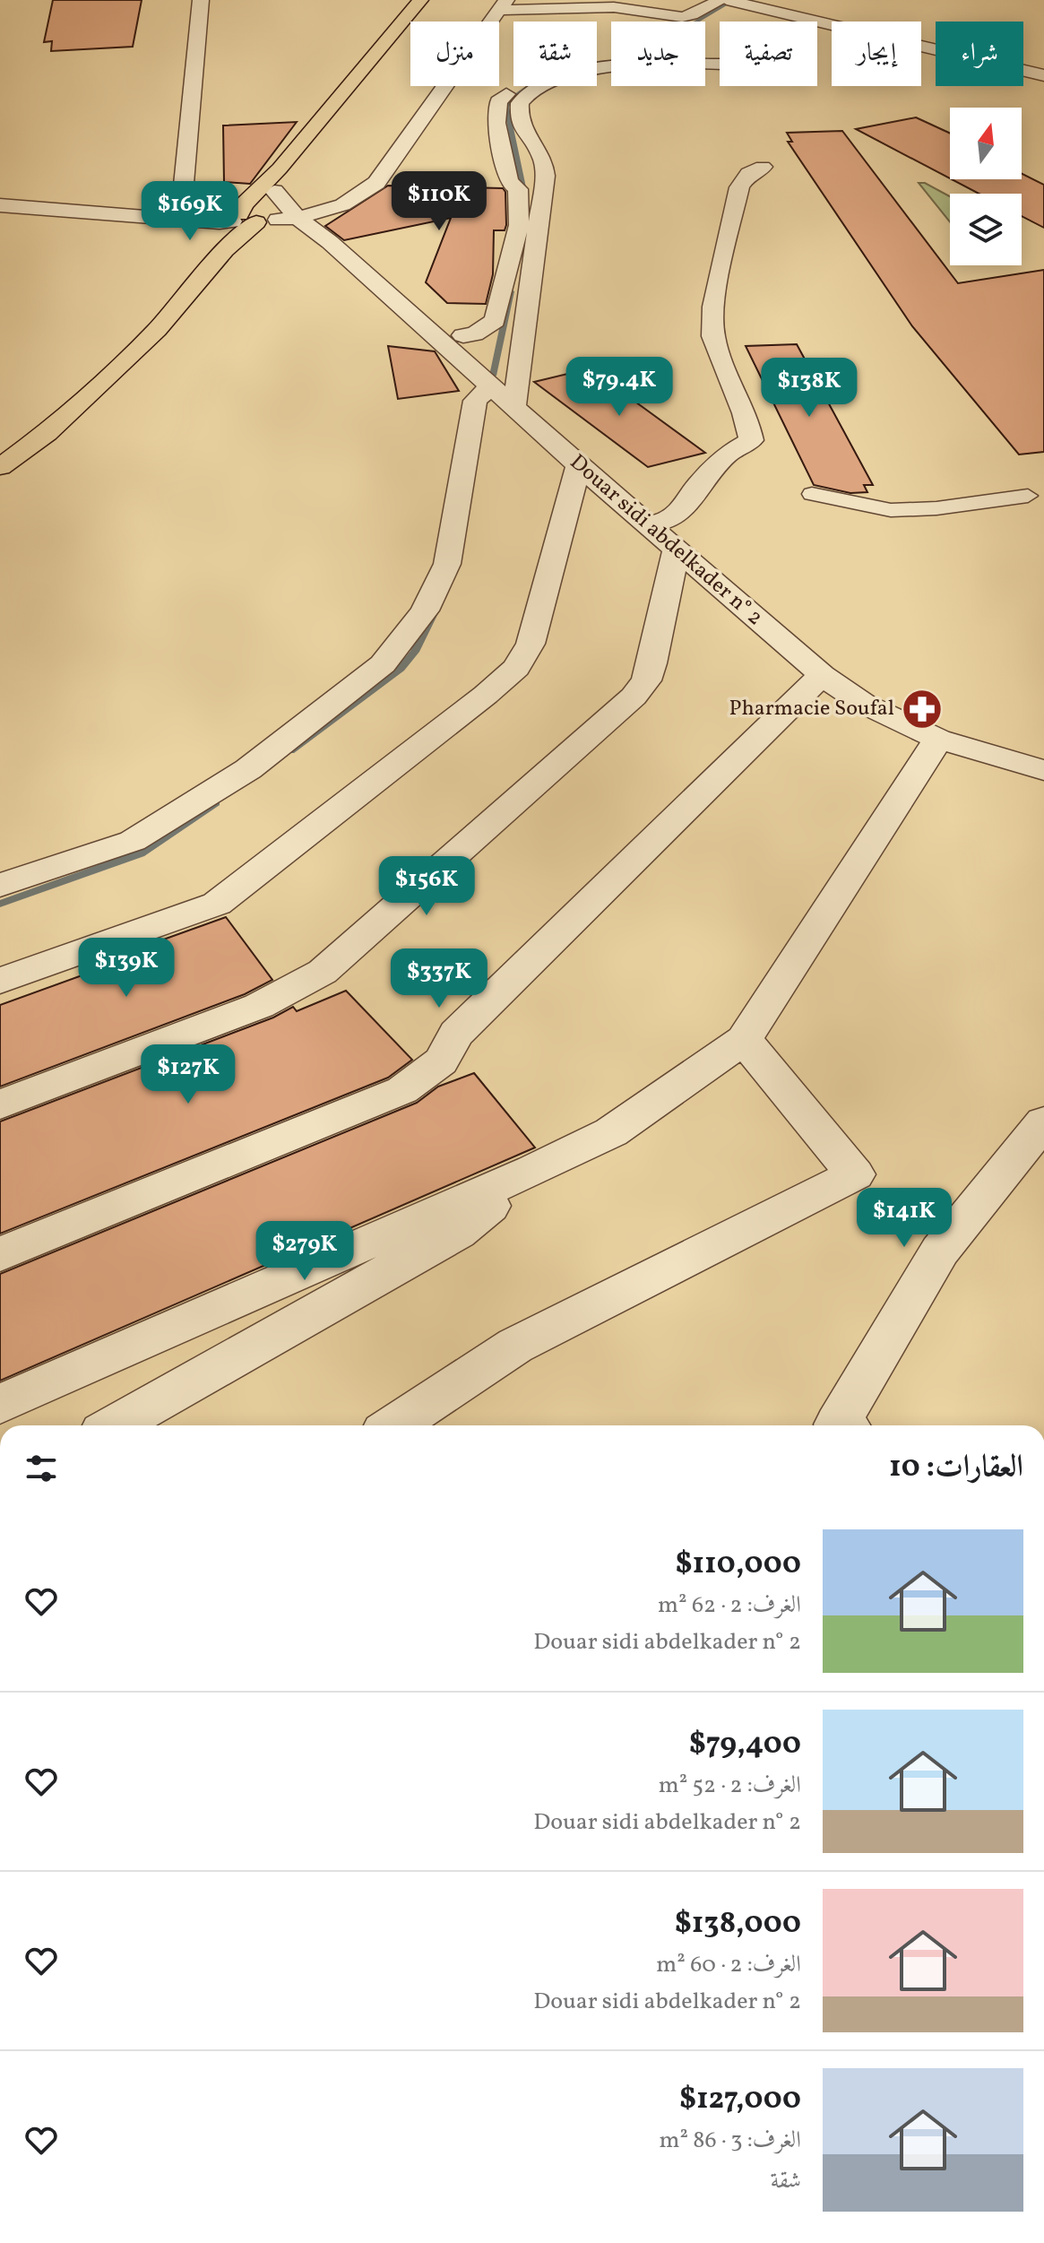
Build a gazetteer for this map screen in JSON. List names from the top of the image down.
{
  "streets": {
    "street": ["Douar sidi abdelkader n° 2"]
  },
  "places": {
    "pharmacy": ["Pharmacie Soufal"]
  },
  "north": "top",
  "page": {
    "chip": [
      "شراء",
      "إيجار",
      "تصفية",
      "جديد",
      "شقة",
      "منزل"
    ],
    "price": [
      "$110K",
      "$169K",
      "$79.4K",
      "$138K",
      "$156K",
      "$139K",
      "$337K",
      "$127K",
      "$141K",
      "$279K"
    ],
    "heading": "العقارات: 10",
    "list": [
      {
        "name": "$110,000",
        "note": "الغرف: 2 · 62 m² · Douar sidi abdelkader n° 2"
      },
      {
        "name": "$79,400",
        "note": "الغرف: 2 · 52 m² · Douar sidi abdelkader n° 2"
      },
      {
        "name": "$138,000",
        "note": "الغرف: 2 · 60 m² · Douar sidi abdelkader n° 2"
      },
      {
        "name": "$127,000",
        "note": "الغرف: 3 · 86 m² · شقة"
      }
    ]
  }
}
